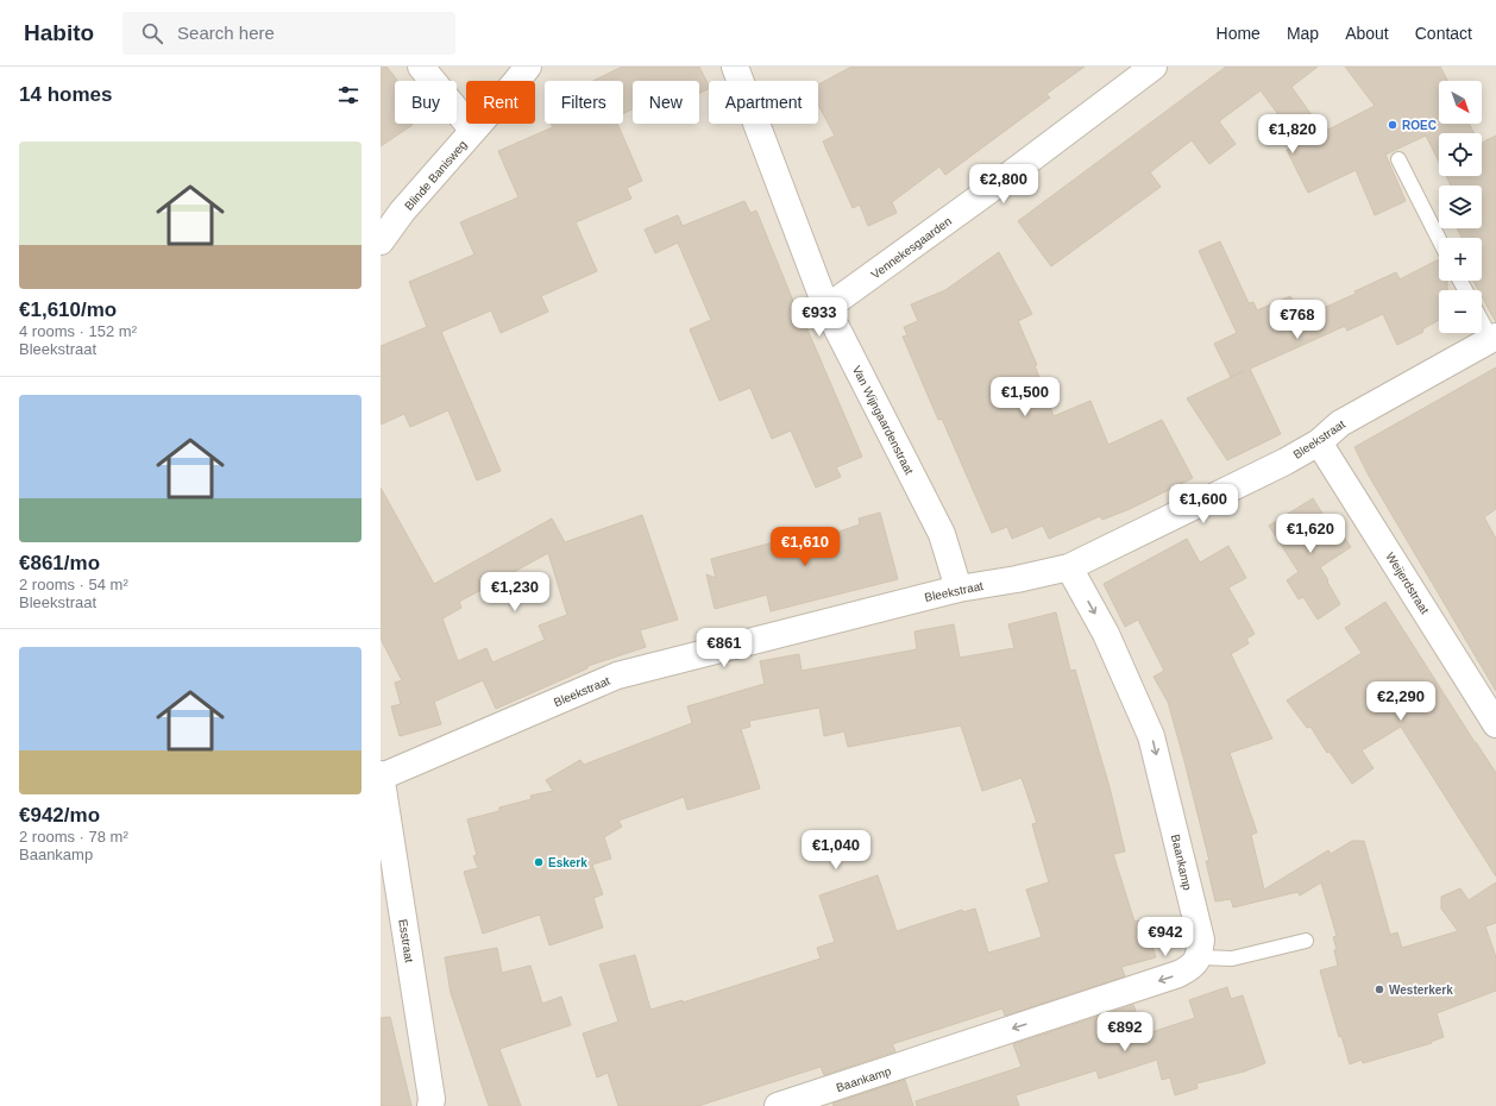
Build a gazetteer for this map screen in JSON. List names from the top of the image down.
{
  "streets": {
    "street": [
      "Blinde Banisweg",
      "Vennekesgaarden",
      "Van Wijngaardenstraat",
      "Bleekstraat",
      "Weijerdstraat",
      "Baankamp",
      "Esstraat"
    ]
  },
  "crossings": [
    ["Vennekesgaarden", "Van Wijngaardenstraat"],
    ["Van Wijngaardenstraat", "Bleekstraat"],
    ["Bleekstraat", "Weijerdstraat"],
    ["Bleekstraat", "Baankamp"],
    ["Bleekstraat", "Esstraat"]
  ],
  "places": ["ROEC", "Eskerk", "Westerkerk"],
  "north": "bottom right",
  "page": {
    "header": "Habito",
    "search": "Search here",
    "nav": [
      "Home",
      "Map",
      "About",
      "Contact"
    ],
    "heading": "14 homes",
    "map_buttons": ["+", "−"],
    "chip": [
      "Buy",
      "Rent",
      "Filters",
      "New",
      "Apartment"
    ],
    "price": [
      "€1,820",
      "€2,800",
      "€933",
      "€768",
      "€1,500",
      "€1,600",
      "€1,620",
      "€1,610",
      "€1,230",
      "€861",
      "€2,290",
      "€1,040",
      "€942",
      "€892"
    ],
    "list": [
      {
        "name": "€1,610/mo",
        "note": "4 rooms · 152 m² · Bleekstraat"
      },
      {
        "name": "€861/mo",
        "note": "2 rooms · 54 m² · Bleekstraat"
      },
      {
        "name": "€942/mo",
        "note": "2 rooms · 78 m² · Baankamp"
      }
    ]
  }
}
